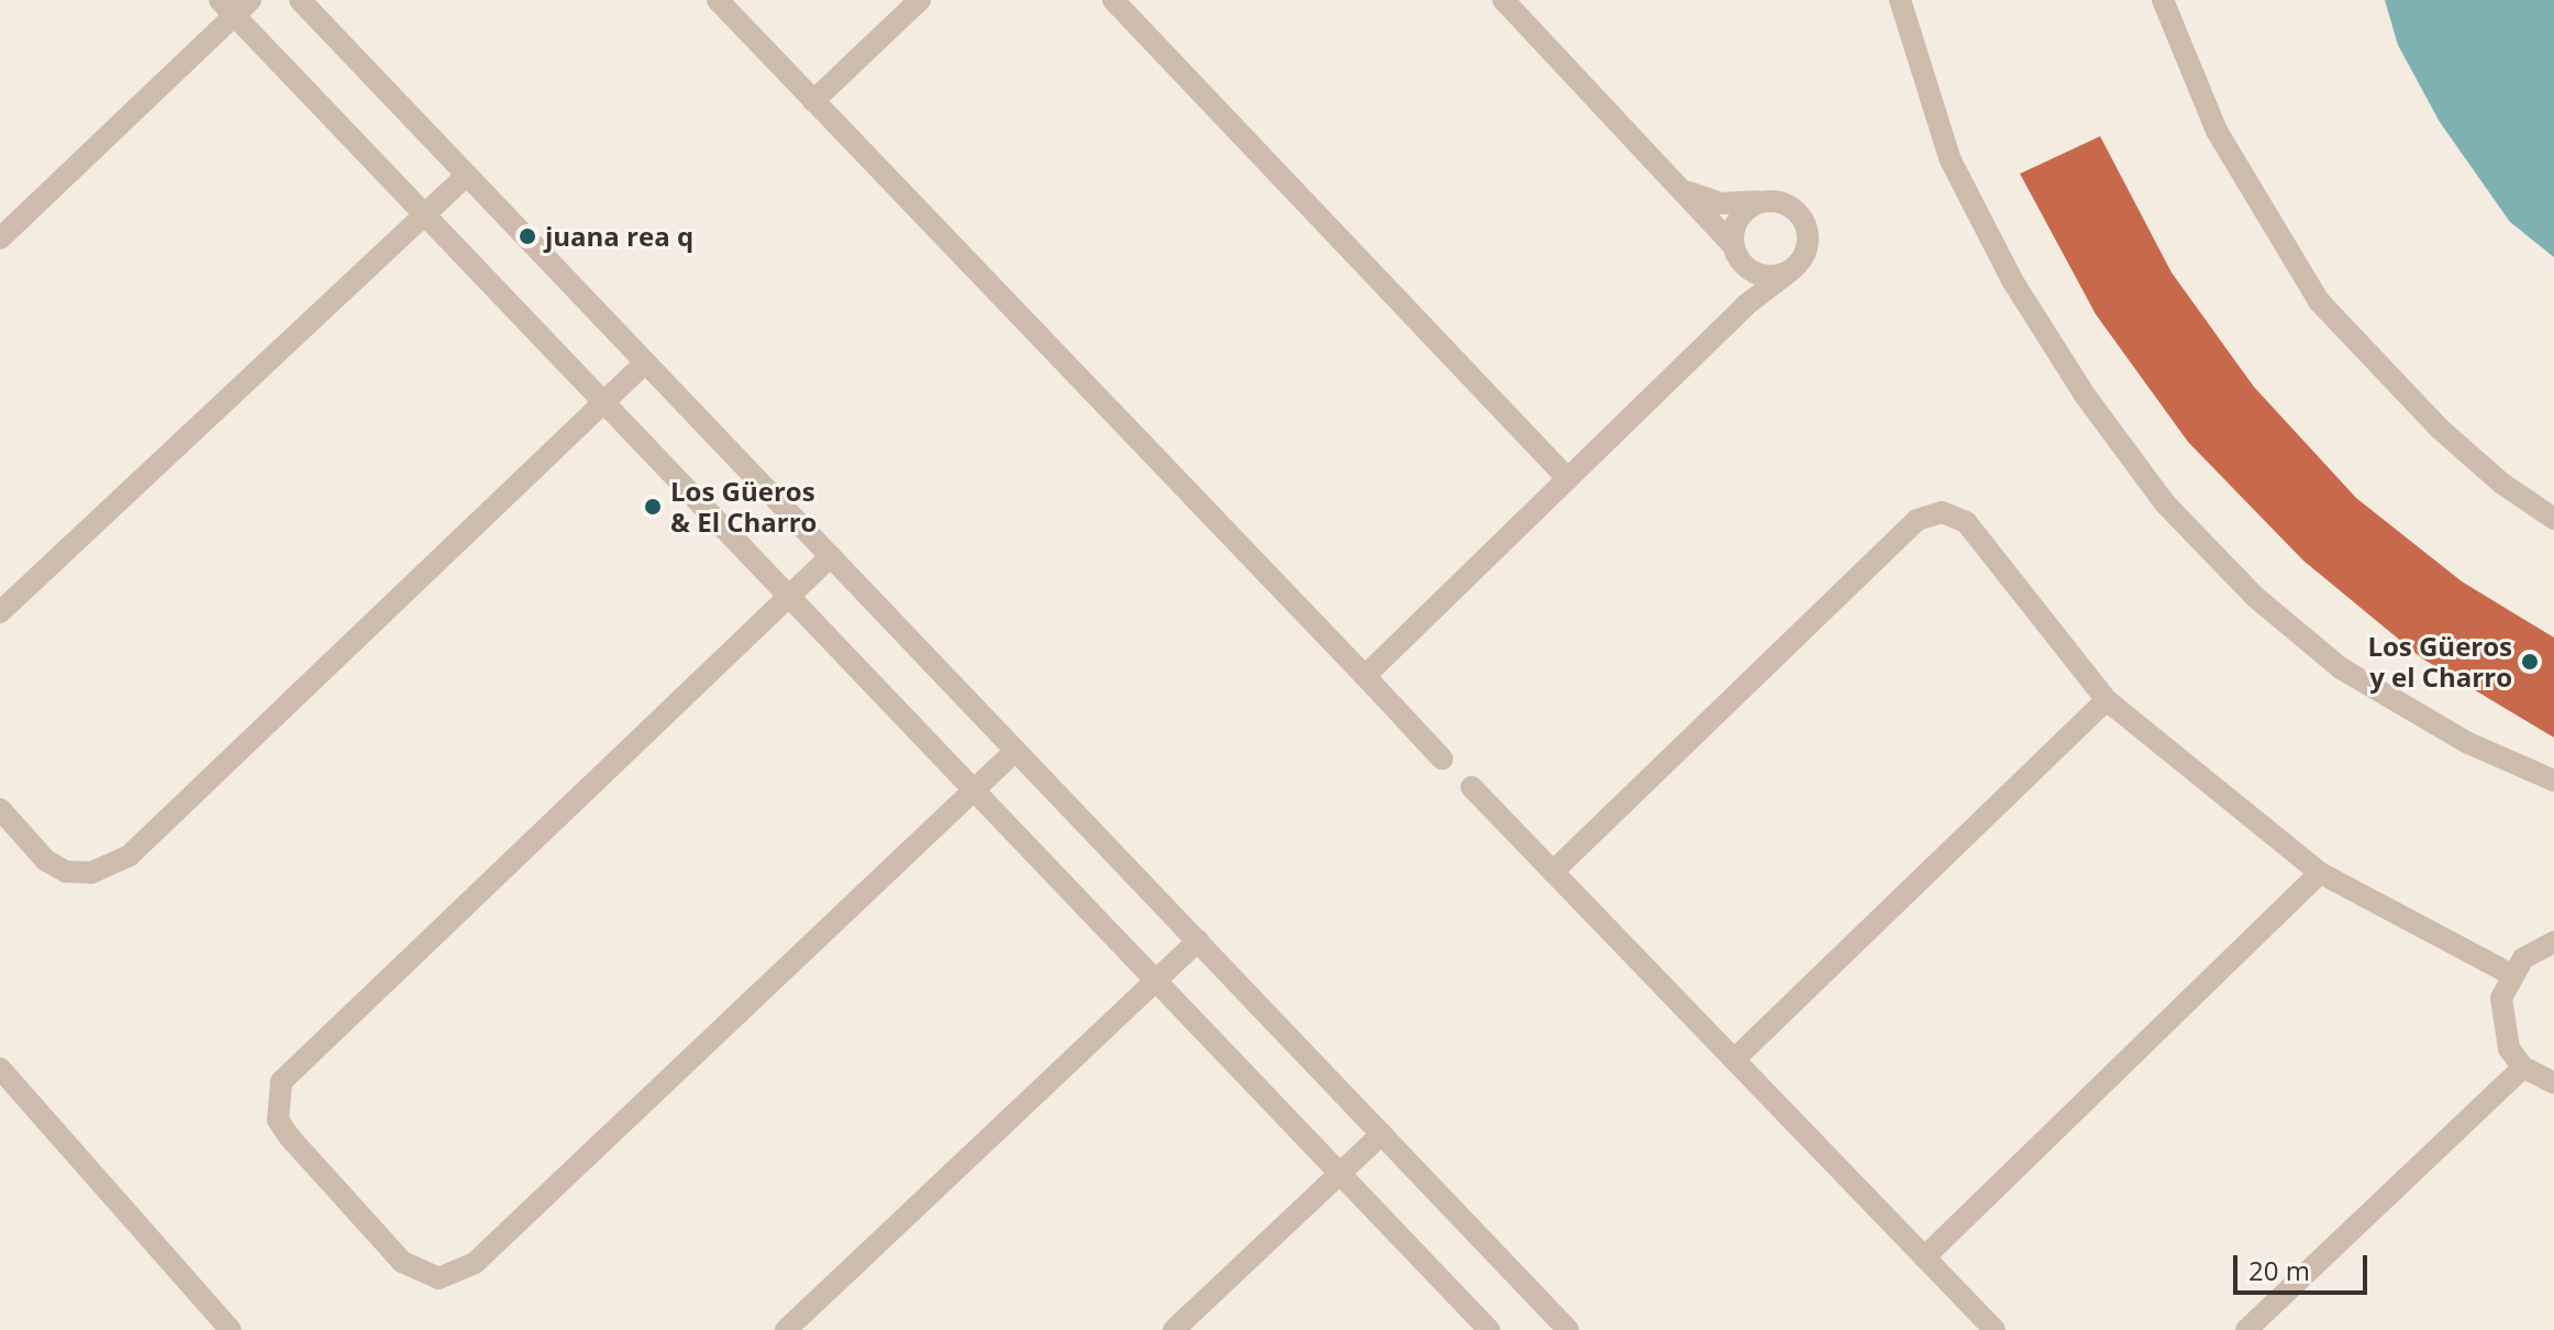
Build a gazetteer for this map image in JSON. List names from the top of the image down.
{
  "places": ["juana rea q", "Los Güeros & El Charro", "Los Güeros y el Charro"],
  "scale_bar": "20 m"
}
